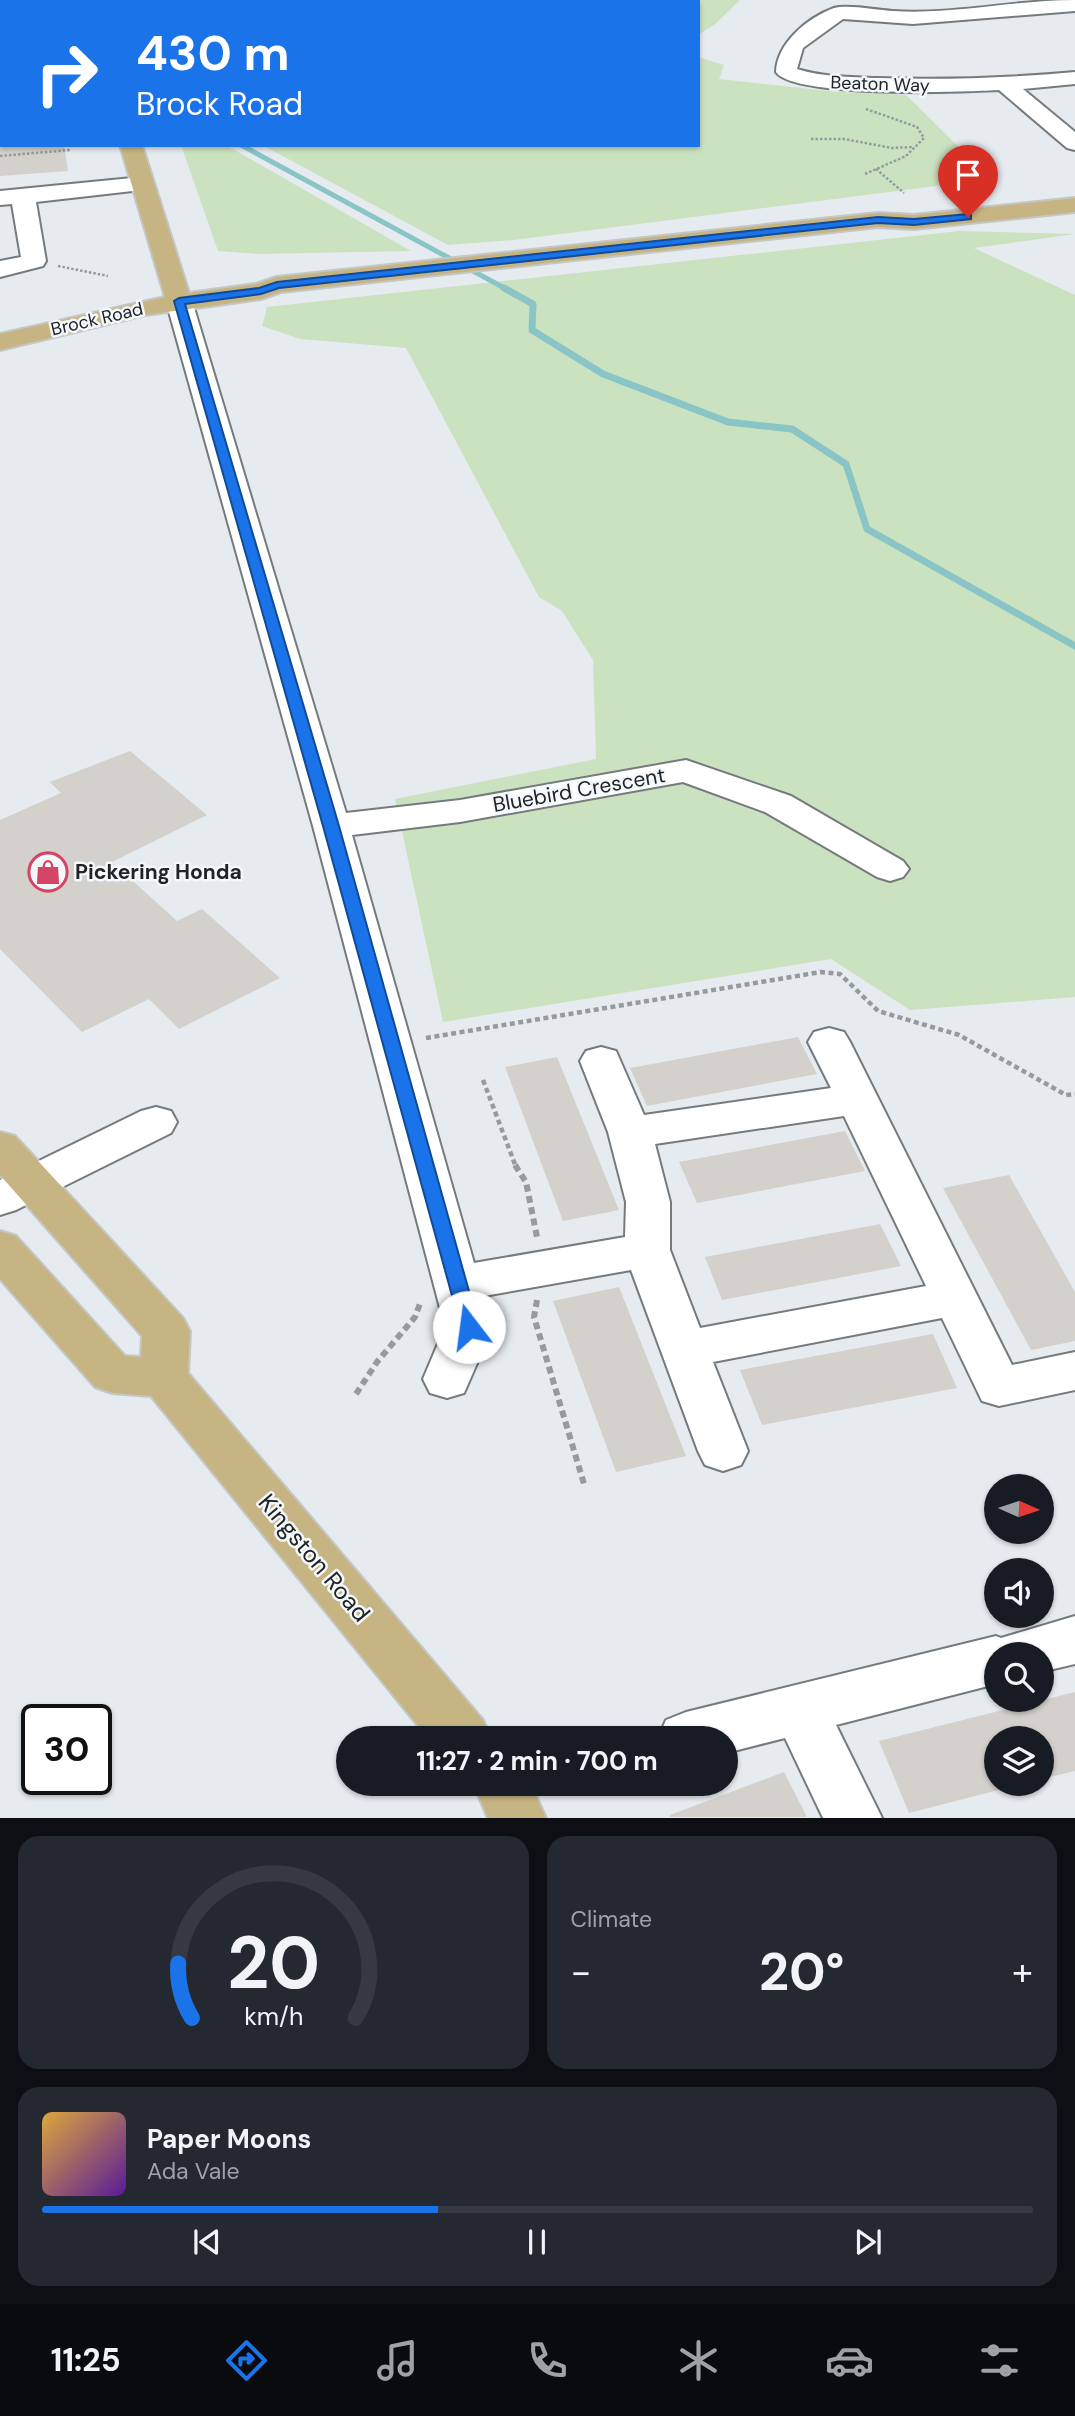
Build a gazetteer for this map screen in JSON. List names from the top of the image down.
{
  "streets": {
    "main road": ["Brock Road", "Kingston Road"],
    "street": ["Beaton Way", "Bluebird Crescent"]
  },
  "places": {
    "shop": ["Pickering Honda"]
  },
  "north": "right",
  "page": {
    "turn": ["430 m", "Brock Road"],
    "limit": "30",
    "trip": "11:27 · 2 min · 700 m",
    "tile": "Climate",
    "heat": ["−", "20°", "+"],
    "song": ["Paper Moons", "Ada Vale"],
    "tabs": "11:25",
    "gauge": ["20", "km/h"]
  }
}
